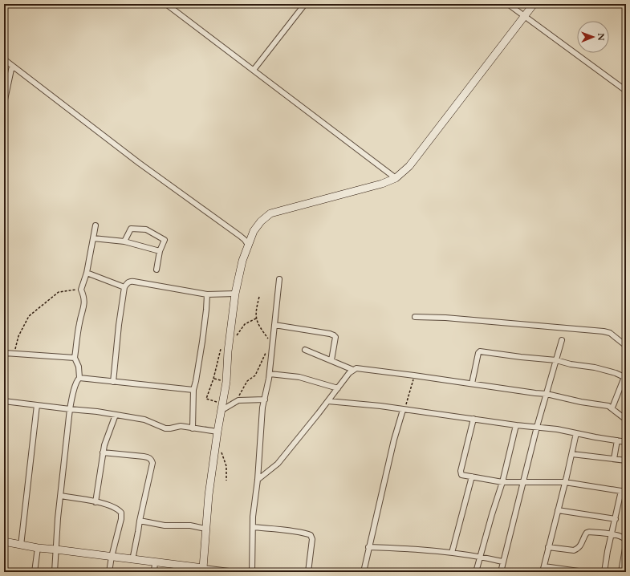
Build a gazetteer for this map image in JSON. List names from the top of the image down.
{
  "north": "right"
}
